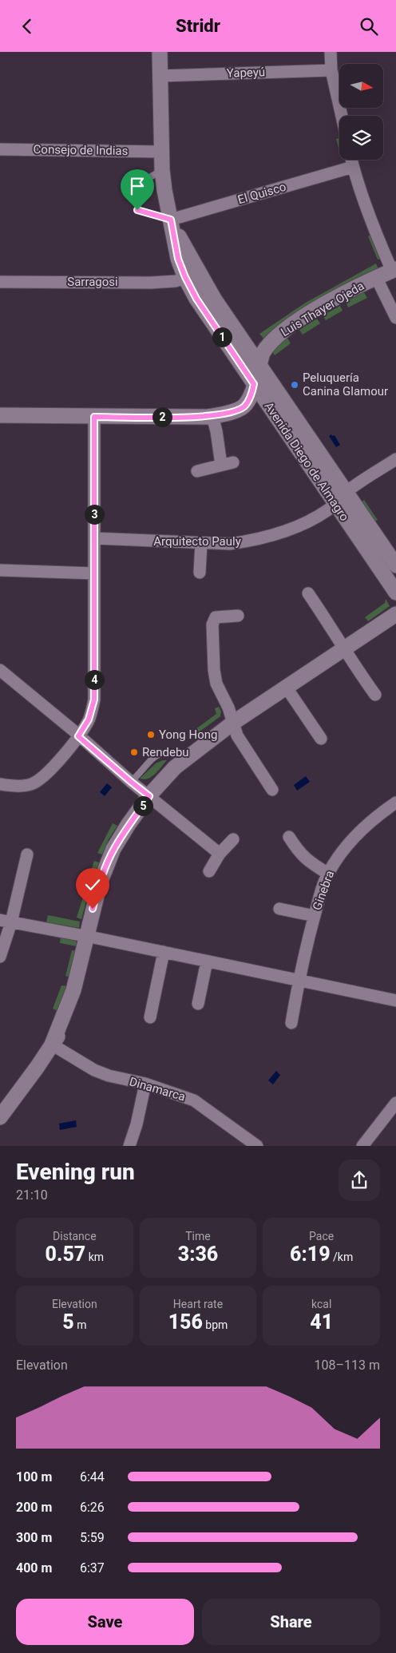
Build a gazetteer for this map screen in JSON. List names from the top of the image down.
{
  "streets": {
    "street": [
      "Yapeyú",
      "Consejo de Indias",
      "El Quisco",
      "Sarragosi",
      "Luis Thayer Ojeda",
      "Avenida Diego de Almagro",
      "Arquitecto Pauly",
      "Ginebra",
      "Dinamarca"
    ]
  },
  "crossings": [
    ["Yapeyú", "Avenida Diego de Almagro"],
    ["Consejo de Indias", "Avenida Diego de Almagro"],
    ["El Quisco", "Avenida Diego de Almagro"],
    ["Sarragosi", "Avenida Diego de Almagro"],
    ["Luis Thayer Ojeda", "Avenida Diego de Almagro"],
    ["Avenida Diego de Almagro", "Arquitecto Pauly"]
  ],
  "places": ["Peluquería Canina Glamour", "Yong Hong", "Rendebu"],
  "north": "right",
  "page": {
    "header": "Stridr",
    "pins": [
      "1",
      "2",
      "3",
      "4",
      "5"
    ],
    "heading": ["Evening run", "21:10"],
    "stats": [
      ["Distance", "0.57 km"],
      ["Time", "3:36"],
      ["Pace", "6:19 /km"],
      ["Elevation", "5 m"],
      ["Heart rate", "156 bpm"],
      ["kcal", "41"]
    ],
    "chart": ["Elevation", "108–113 m"],
    "list": [
      {
        "name": "100 m",
        "note": "6:44"
      },
      {
        "name": "200 m",
        "note": "6:26"
      },
      {
        "name": "300 m",
        "note": "5:59"
      },
      {
        "name": "400 m",
        "note": "6:37"
      }
    ],
    "buttons": ["Save", "Share"]
  }
}
